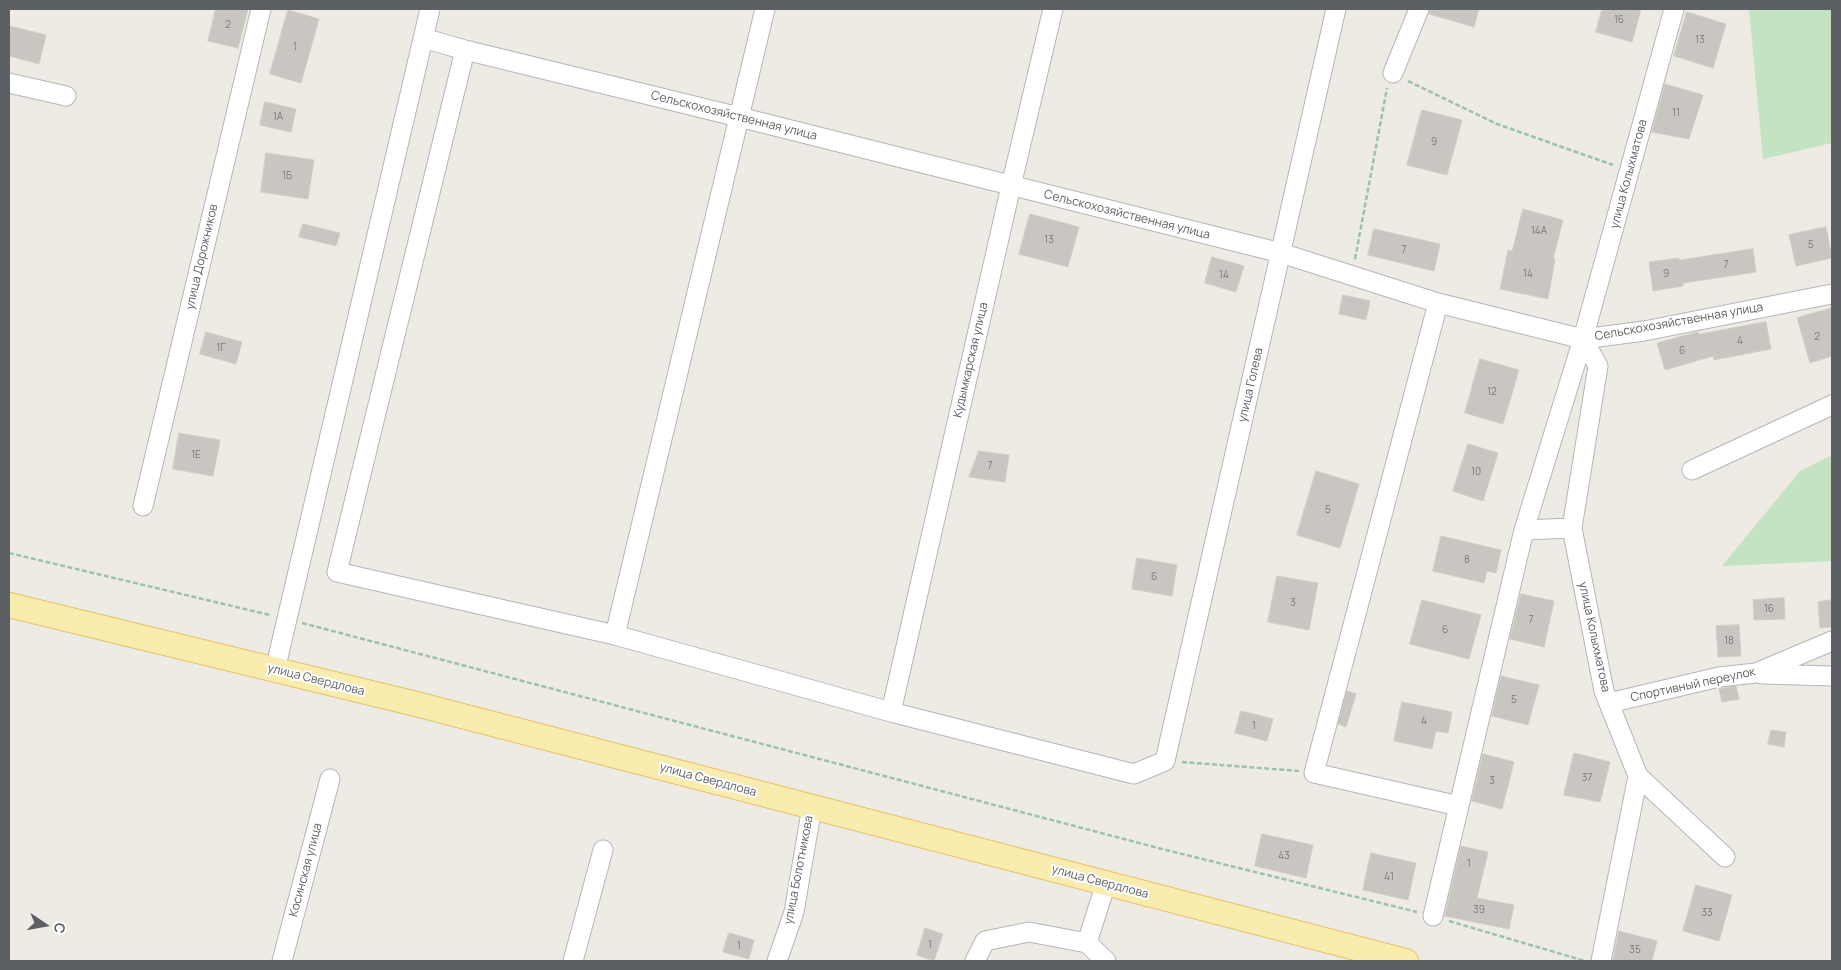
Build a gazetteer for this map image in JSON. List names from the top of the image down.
{
  "streets": {
    "main road": ["улица Свердлова"],
    "street": [
      "Сельскохозяйственная улица",
      "улица Колыхматова",
      "улица Дорожников",
      "Кудымкарская улица",
      "улица Голева",
      "Спортивный переулок",
      "Косинская улица",
      "улица Болотникова"
    ]
  },
  "crossings": [
    ["Сельскохозяйственная улица", "улица Колыхматова"],
    ["Сельскохозяйственная улица", "Кудымкарская улица"],
    ["Сельскохозяйственная улица", "улица Голева"],
    ["улица Колыхматова", "Спортивный переулок"],
    ["улица Свердлова", "улица Болотникова"]
  ],
  "house_numbers": [
    "16",
    "2",
    "13",
    "1",
    "11",
    "1А",
    "9",
    "1Б",
    "14А",
    "13",
    "5",
    "7",
    "7",
    "14",
    "9",
    "14",
    "2",
    "4",
    "1Г",
    "6",
    "12",
    "1Е",
    "7",
    "10",
    "5",
    "8",
    "6",
    "3",
    "16",
    "7",
    "6",
    "18",
    "5",
    "4",
    "1",
    "37",
    "3",
    "43",
    "1",
    "41",
    "39",
    "33",
    "1",
    "1",
    "35"
  ],
  "north": "right"
}
